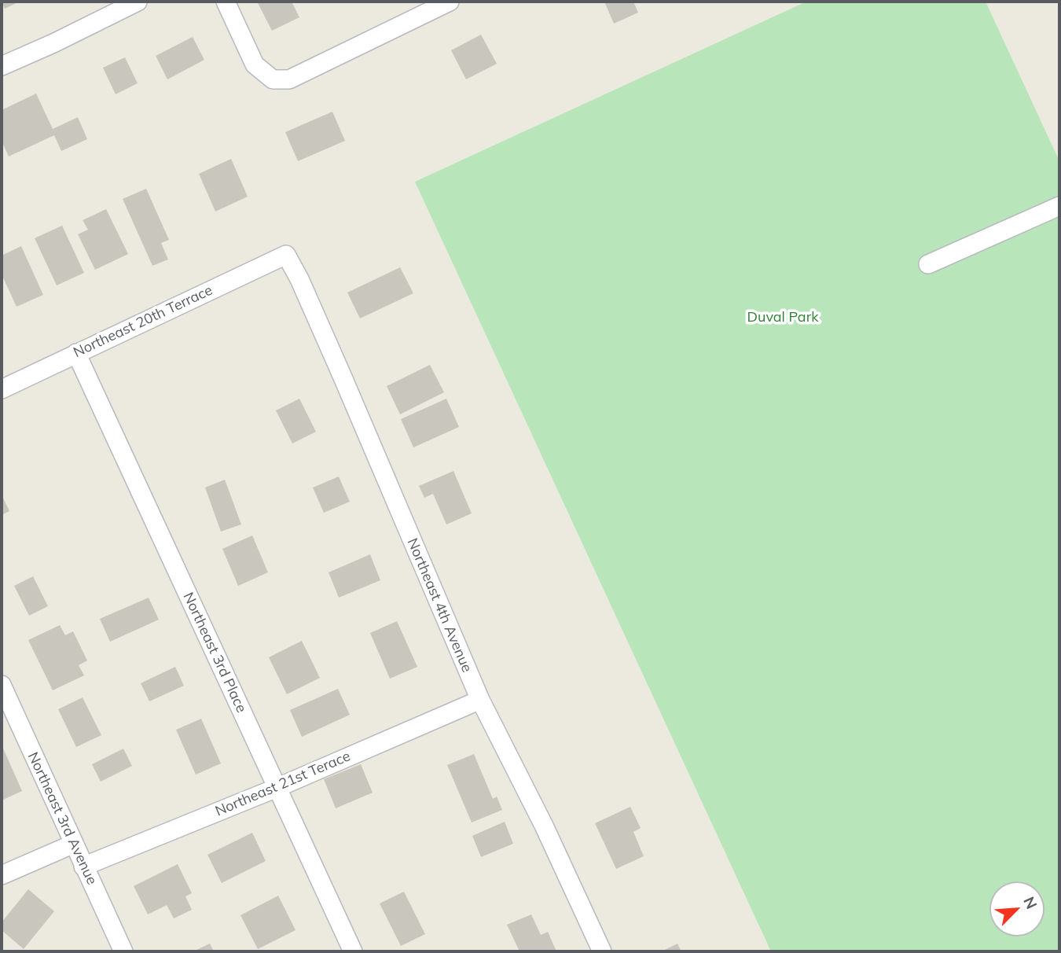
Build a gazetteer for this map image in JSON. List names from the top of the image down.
{
  "streets": {
    "street": [
      "Northeast 20th Terrace",
      "Northeast 4th Avenue",
      "Northeast 3rd Place",
      "Northeast 21st Terace",
      "Northeast 3rd Avenue"
    ]
  },
  "crossings": [
    ["Northeast 20th Terrace", "Northeast 4th Avenue"],
    ["Northeast 20th Terrace", "Northeast 3rd Place"],
    ["Northeast 4th Avenue", "Northeast 21st Terace"],
    ["Northeast 3rd Place", "Northeast 21st Terace"],
    ["Northeast 21st Terace", "Northeast 3rd Avenue"]
  ],
  "parks": ["Duval Park"],
  "north": "top right"
}
